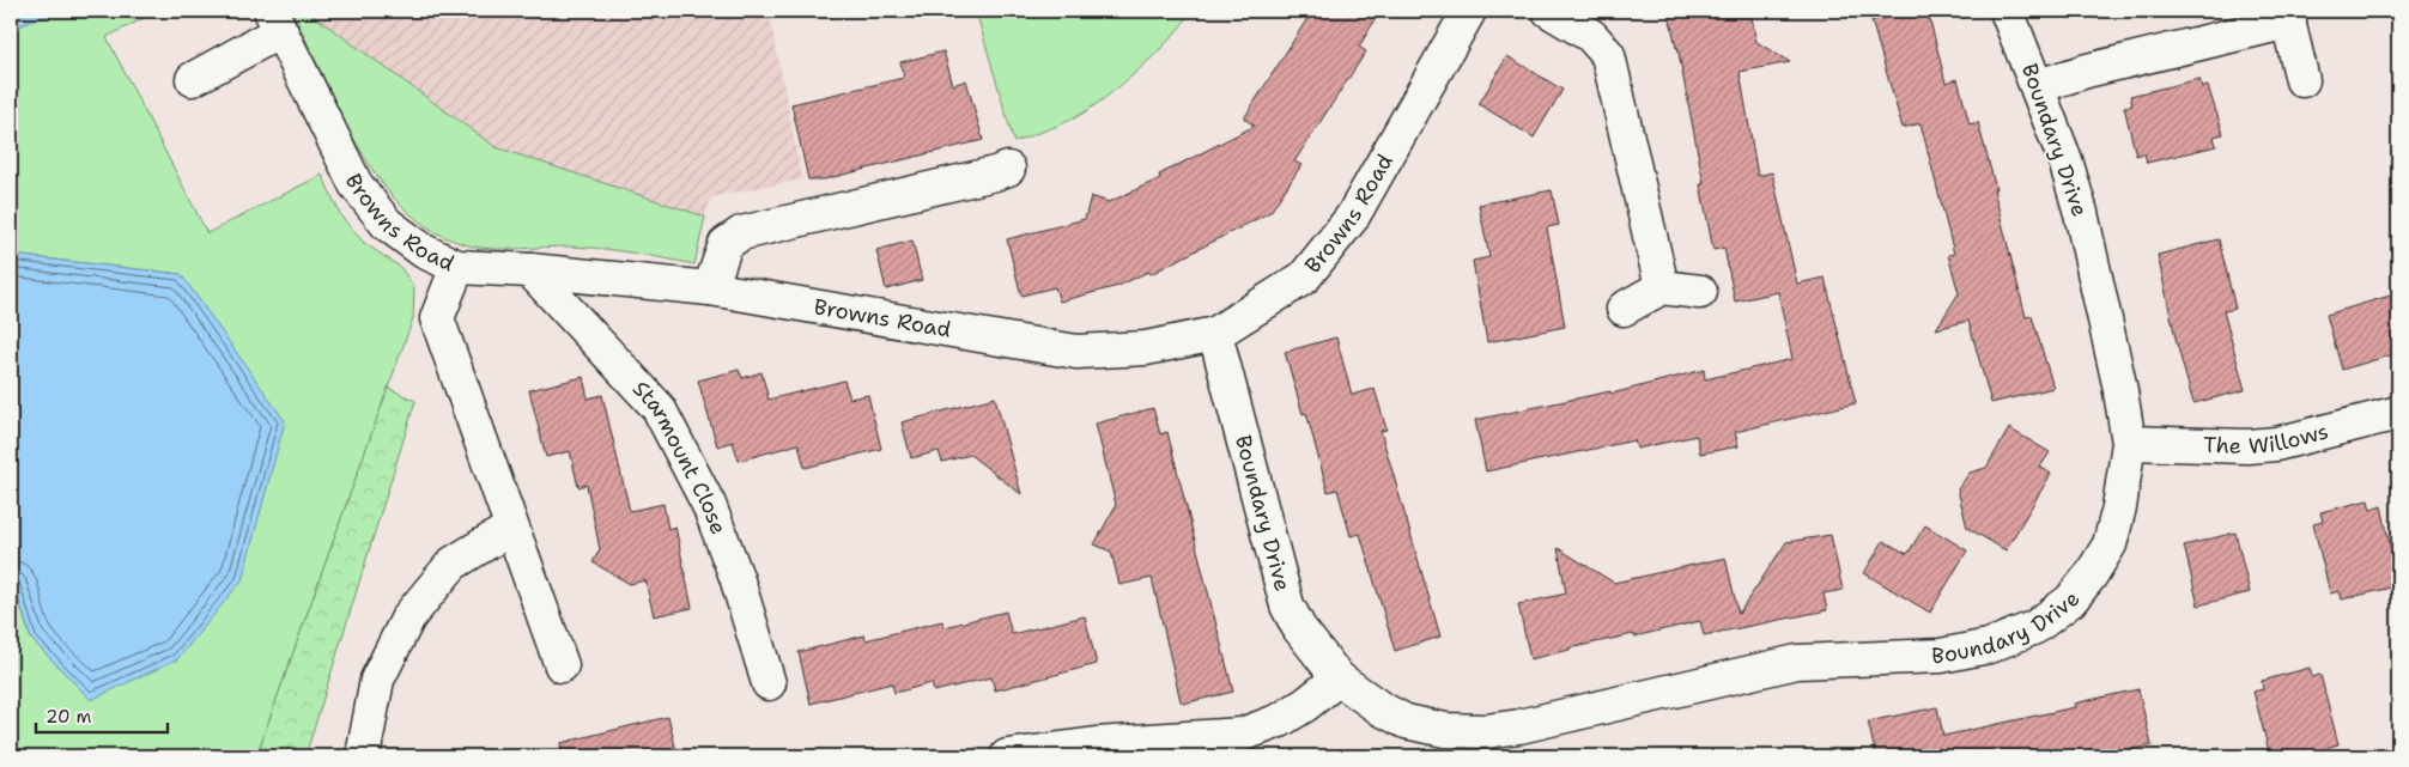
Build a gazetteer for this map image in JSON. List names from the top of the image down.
{
  "streets": {
    "street": [
      "Boundary Drive",
      "Browns Road",
      "The Willows",
      "Starmount Close"
    ]
  },
  "crossings": [
    ["Boundary Drive", "Browns Road"],
    ["Boundary Drive", "The Willows"],
    ["Browns Road", "Starmount Close"]
  ],
  "scale_bar": "20 m"
}
